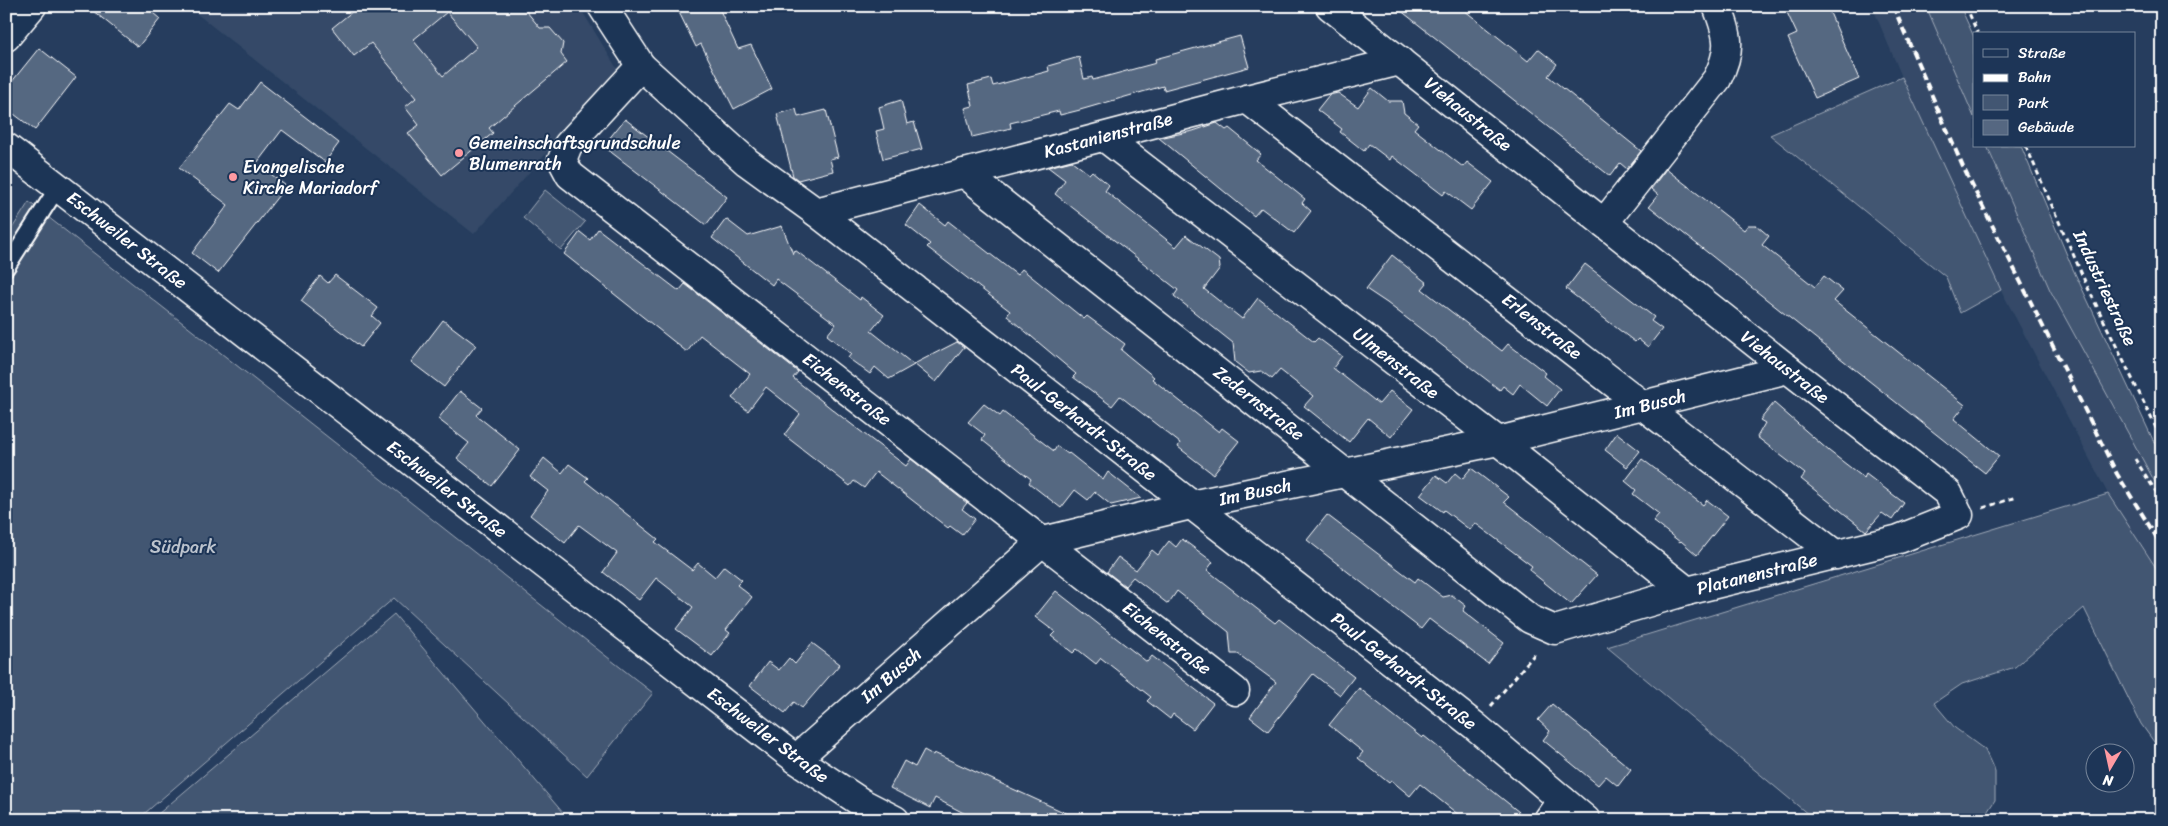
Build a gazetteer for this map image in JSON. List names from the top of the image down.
{
  "streets": {
    "street": [
      "Viehaustraße",
      "Kastanienstraße",
      "Eschweiler Straße",
      "Erlenstraße",
      "Ulmenstraße",
      "Eichenstraße",
      "Zedernstraße",
      "Im Busch",
      "Paul-Gerhardt-Straße",
      "Platanenstraße"
    ],
    "path": ["Industriestraße"]
  },
  "crossings": [
    ["Viehaustraße", "Kastanienstraße"],
    ["Viehaustraße", "Im Busch"],
    ["Viehaustraße", "Platanenstraße"],
    ["Kastanienstraße", "Erlenstraße"],
    ["Kastanienstraße", "Ulmenstraße"],
    ["Kastanienstraße", "Zedernstraße"],
    ["Kastanienstraße", "Paul-Gerhardt-Straße"],
    ["Eschweiler Straße", "Im Busch"],
    ["Erlenstraße", "Im Busch"],
    ["Erlenstraße", "Platanenstraße"],
    ["Ulmenstraße", "Im Busch"],
    ["Ulmenstraße", "Platanenstraße"],
    ["Eichenstraße", "Im Busch"],
    ["Eichenstraße", "Paul-Gerhardt-Straße"],
    ["Zedernstraße", "Im Busch"],
    ["Zedernstraße", "Platanenstraße"],
    ["Im Busch", "Paul-Gerhardt-Straße"]
  ],
  "parks": ["Südpark"],
  "places": ["Gemeinschaftsgrundschule Blumenrath", "Evangelische Kirche Mariadorf"],
  "legend": [
    "Straße",
    "Bahn",
    "Park",
    "Gebäude"
  ],
  "north": "bottom"
}
